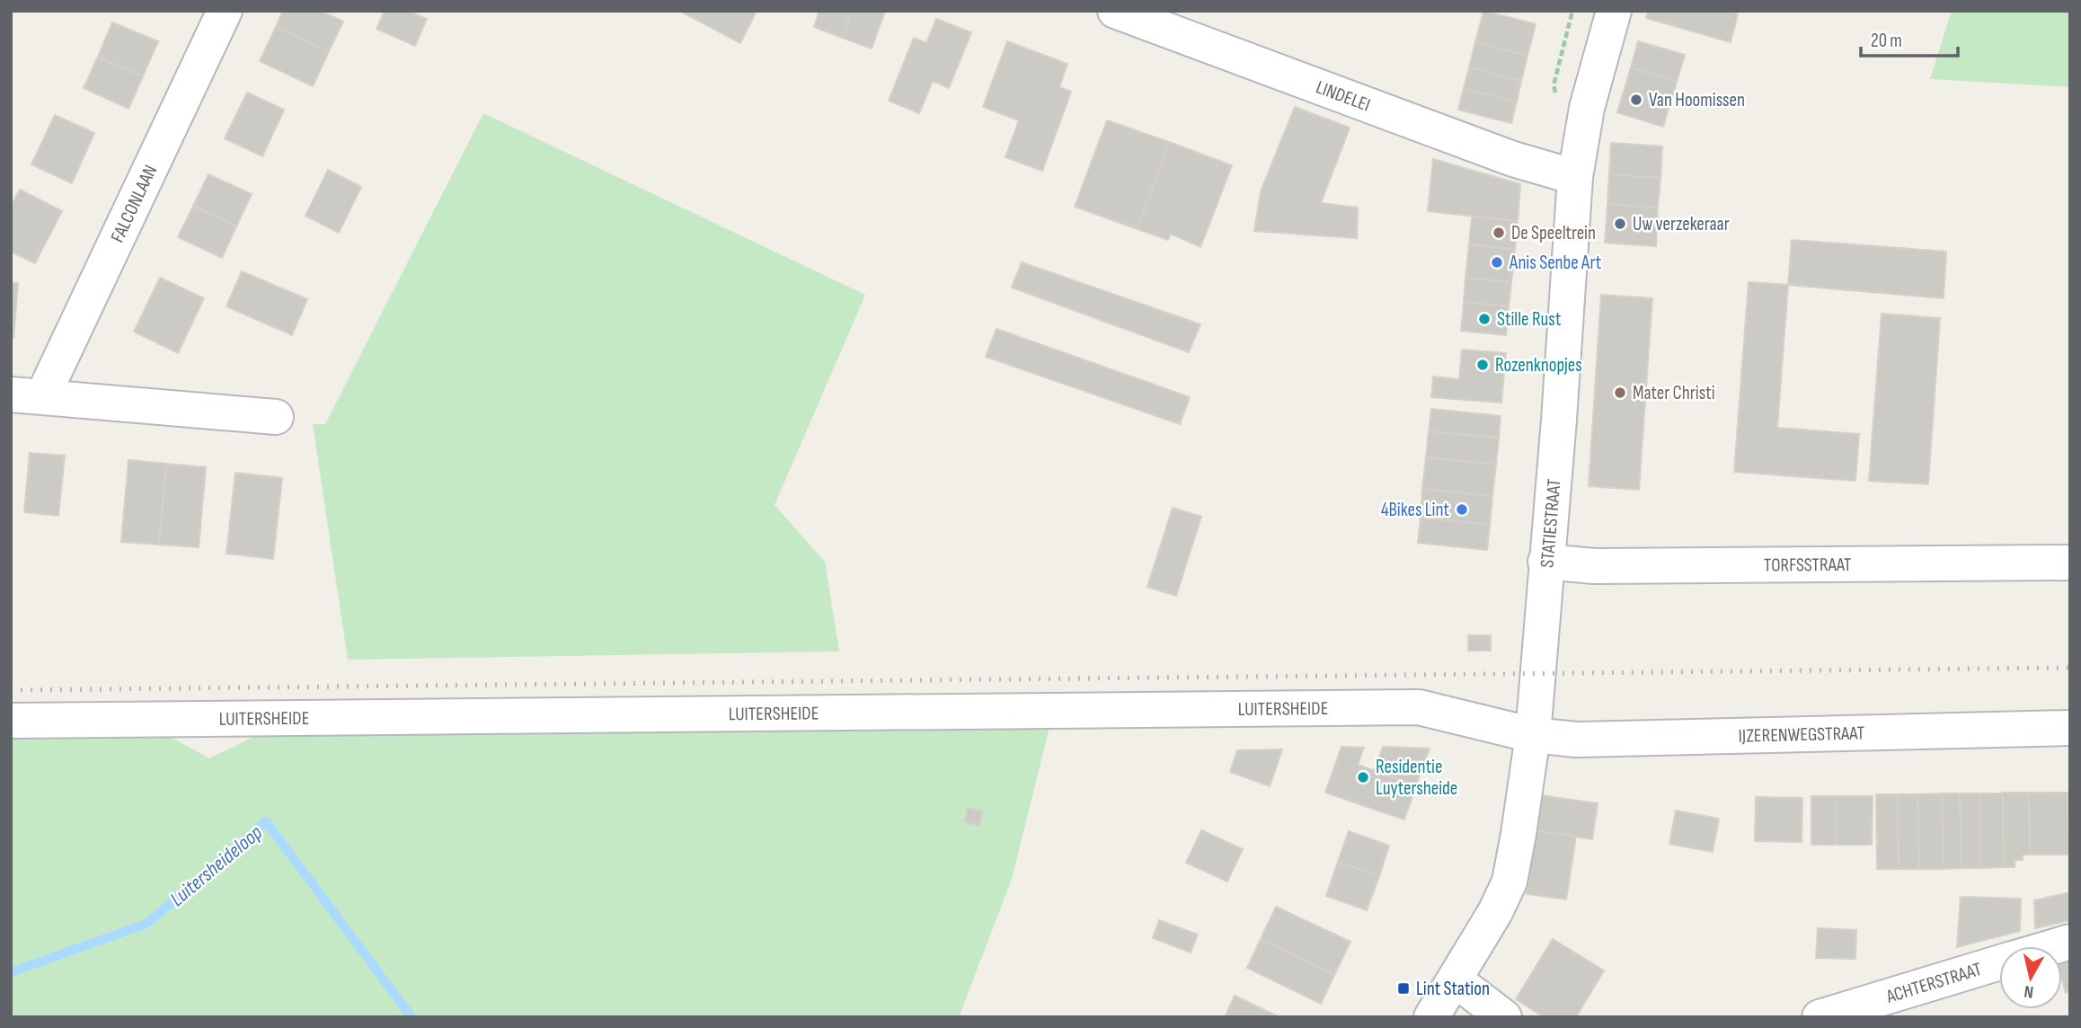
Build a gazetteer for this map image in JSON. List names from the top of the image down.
{
  "streets": {
    "street": [
      "LINDELEI",
      "FALCONLAAN",
      "STATIESTRAAT",
      "TORFSSTRAAT",
      "LUITERSHEIDE",
      "IJZERENWEGSTRAAT",
      "ACHTERSTRAAT"
    ]
  },
  "crossings": [
    ["LINDELEI", "STATIESTRAAT"],
    ["STATIESTRAAT", "TORFSSTRAAT"],
    ["STATIESTRAAT", "LUITERSHEIDE"],
    ["STATIESTRAAT", "IJZERENWEGSTRAAT"],
    ["LUITERSHEIDE", "IJZERENWEGSTRAAT"]
  ],
  "water": ["Luitersheideloop"],
  "places": {
    "other": [
      "Van Hoomissen",
      "Uw verzekeraar",
      "De Speeltrein",
      "Anis Senbe Art",
      "Stille Rust",
      "Rozenknopjes",
      "Mater Christi",
      "4Bikes Lint",
      "Residentie Luytersheide"
    ],
    "transit": ["Lint Station"]
  },
  "scale_bar": "20 m",
  "north": "bottom"
}
